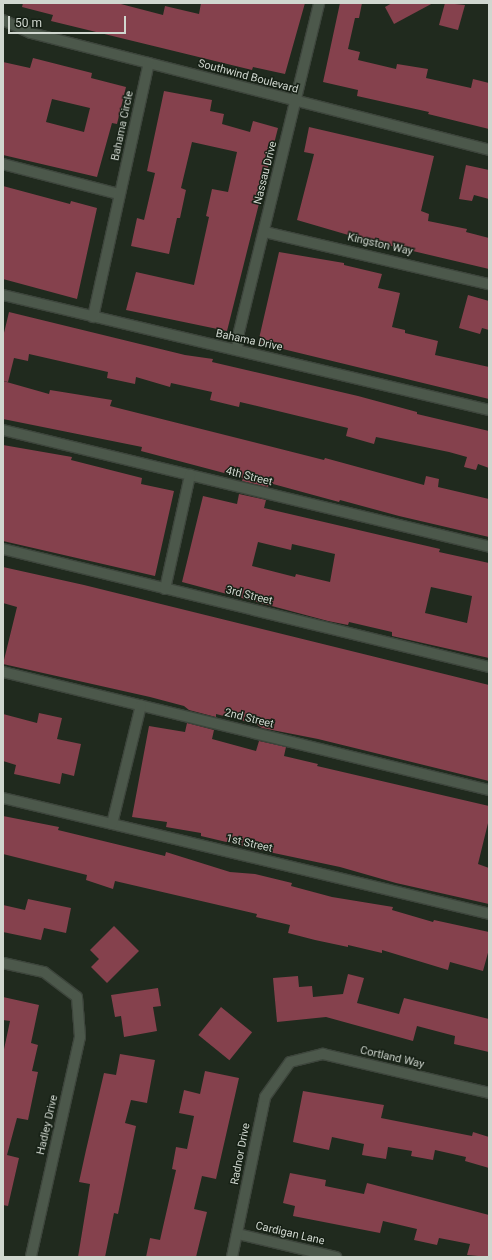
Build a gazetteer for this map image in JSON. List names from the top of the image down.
{
  "streets": {
    "street": [
      "Southwind Boulevard",
      "Bahama Circle",
      "Nassau Drive",
      "Kingston Way",
      "Bahama Drive",
      "4th Street",
      "3rd Street",
      "2nd Street",
      "1st Street",
      "Cortland Way",
      "Hadley Drive",
      "Radnor Drive",
      "Cardigan Lane"
    ]
  },
  "crossings": [
    ["Southwind Boulevard", "Bahama Circle"],
    ["Southwind Boulevard", "Nassau Drive"],
    ["Bahama Circle", "Bahama Drive"],
    ["Nassau Drive", "Kingston Way"],
    ["Nassau Drive", "Bahama Drive"],
    ["Cortland Way", "Radnor Drive"],
    ["Radnor Drive", "Cardigan Lane"]
  ],
  "scale_bar": "50 m"
}
